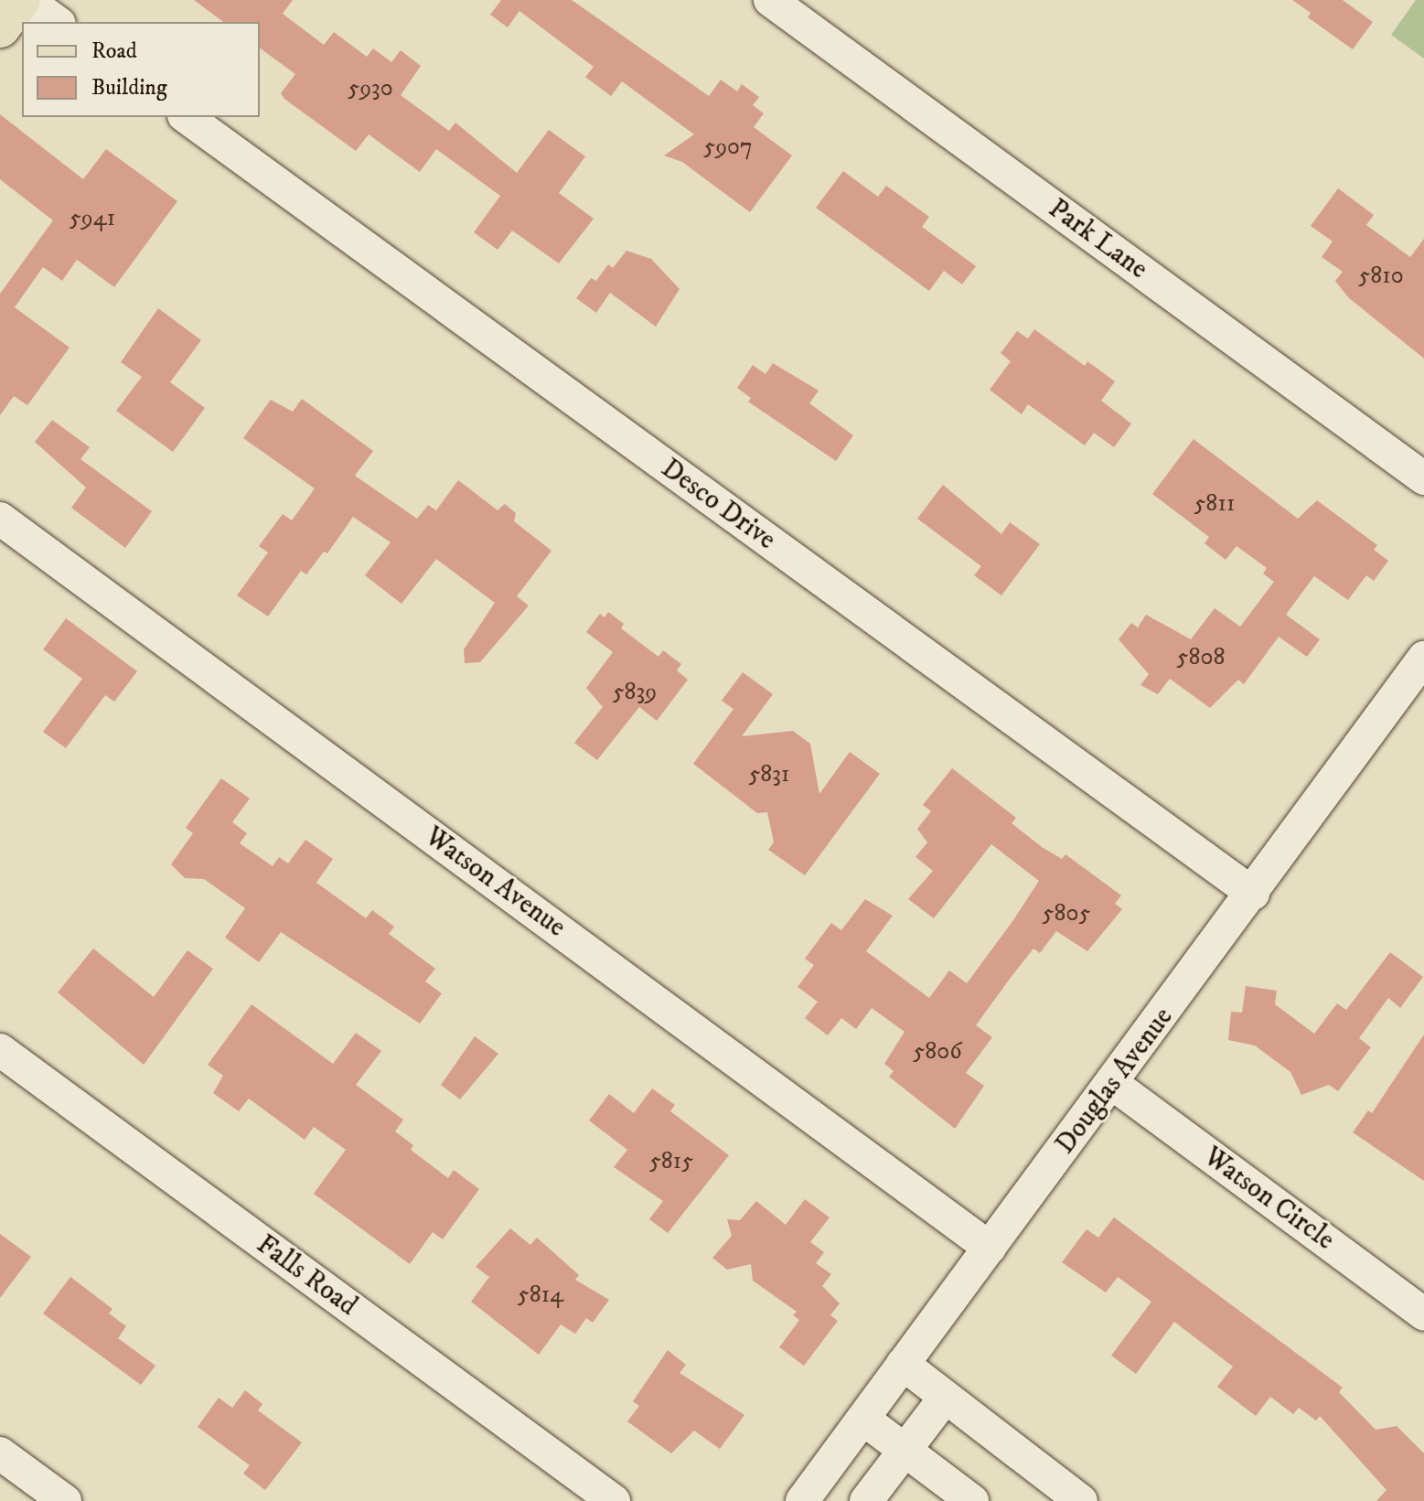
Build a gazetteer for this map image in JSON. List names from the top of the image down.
{
  "streets": {
    "street": [
      "Park Lane",
      "Desco Drive",
      "Watson Avenue",
      "Douglas Avenue",
      "Watson Circle",
      "Falls Road"
    ]
  },
  "crossings": [
    ["Desco Drive", "Douglas Avenue"],
    ["Watson Avenue", "Douglas Avenue"],
    ["Douglas Avenue", "Watson Circle"]
  ],
  "house_numbers": [
    "5930",
    "5907",
    "5941",
    "5810",
    "5811",
    "5808",
    "5839",
    "5831",
    "5805",
    "5806",
    "5815",
    "5814"
  ],
  "legend": ["Road", "Building"]
}
